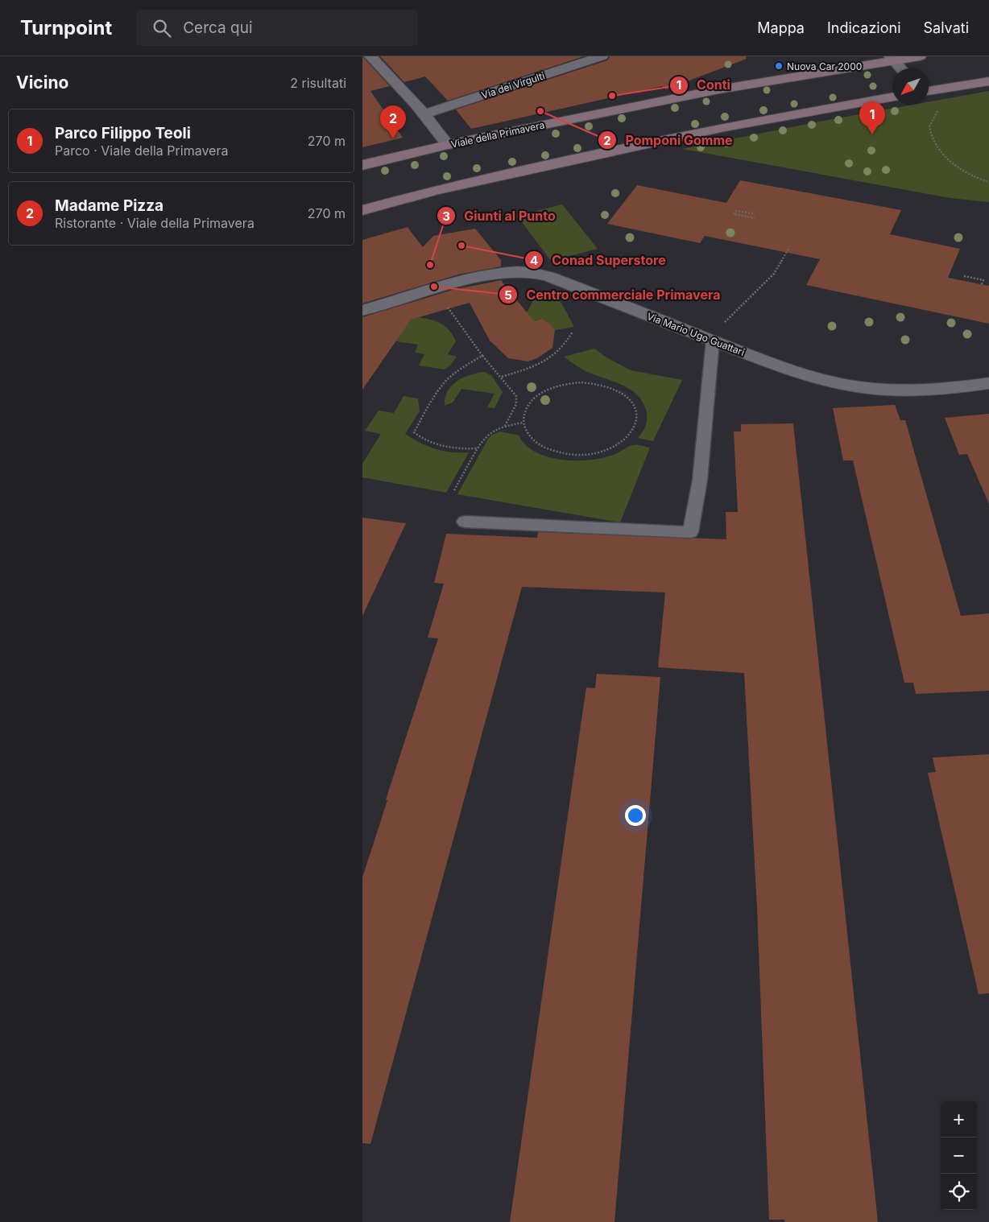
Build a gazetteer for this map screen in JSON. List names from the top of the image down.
{
  "streets": {
    "main road": ["Viale della Primavera"],
    "street": ["Via dei Virgulti", "Via Mario Ugo Guattari"]
  },
  "places": [
    "Nuova Car 2000",
    "Conti",
    "Pomponi Gomme",
    "Conad Superstore",
    "Giunti al Punto",
    "Centro commerciale Primavera"
  ],
  "north": "bottom left",
  "page": {
    "header": "Turnpoint",
    "search": "Cerca qui",
    "nav": ["Mappa", "Indicazioni", "Salvati"],
    "heading": ["Vicino", "2 risultati"],
    "pins": ["1", "2"],
    "list": [
      {
        "mark": "1",
        "name": "Parco Filippo Teoli",
        "note": "Parco · Viale della Primavera",
        "value": "270 m"
      },
      {
        "mark": "2",
        "name": "Madame Pizza",
        "note": "Ristorante · Viale della Primavera",
        "value": "270 m"
      }
    ],
    "map_buttons": ["+", "−"]
  }
}
